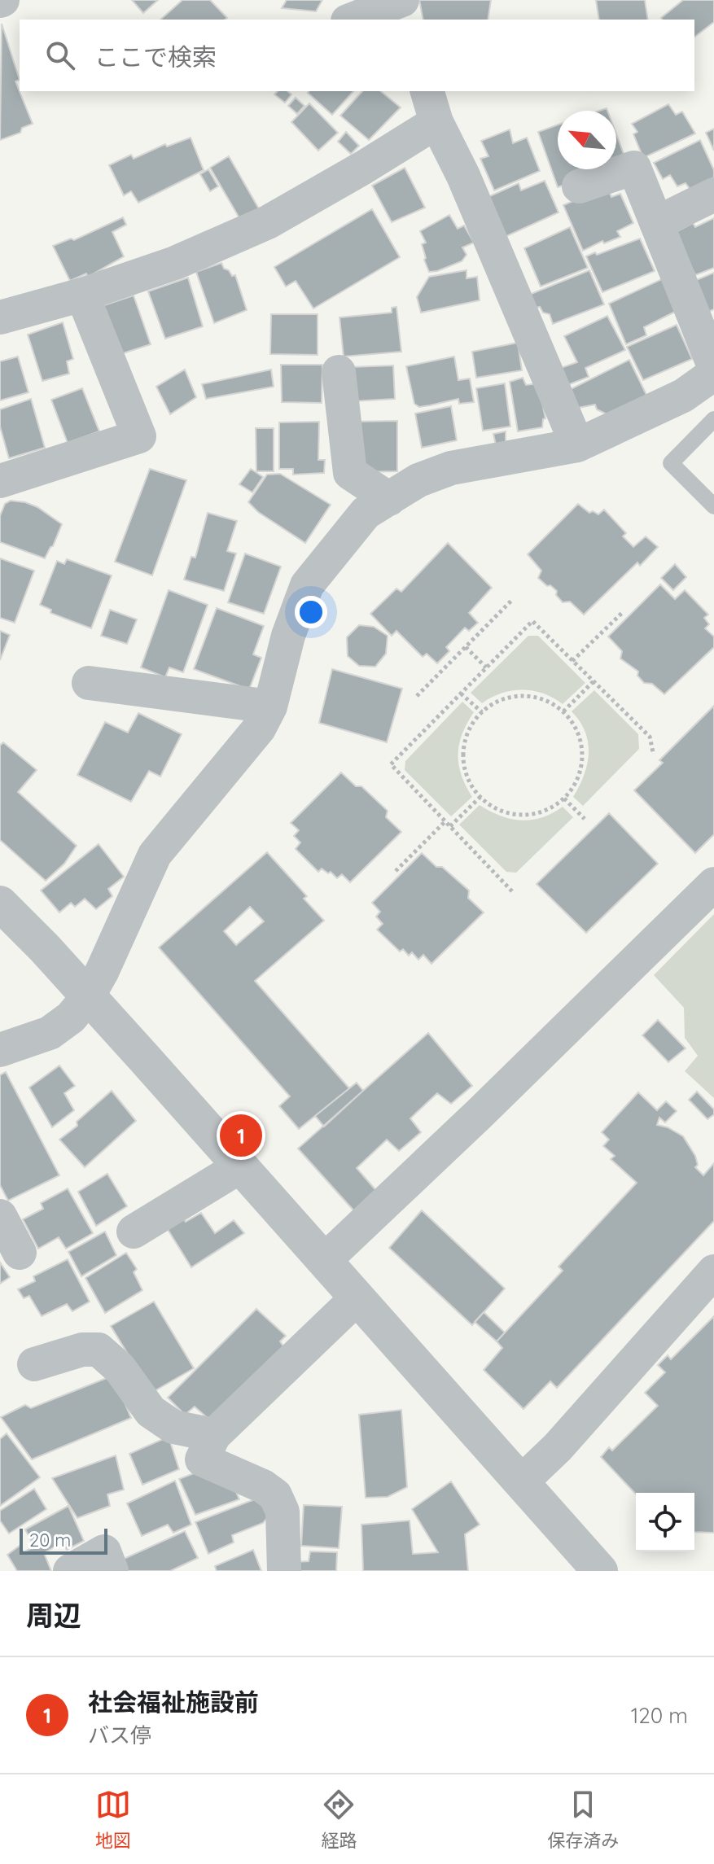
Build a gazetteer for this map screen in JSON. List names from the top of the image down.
{
  "scale_bar": "20 m",
  "north": "top left",
  "page": {
    "search": "ここで検索",
    "pins": "1",
    "scale": "20 m",
    "heading": "周辺",
    "list": [
      {
        "mark": "1",
        "name": "社会福祉施設前",
        "note": "バス停",
        "value": "120 m"
      }
    ],
    "nav": ["地図", "経路", "保存済み"]
  }
}
